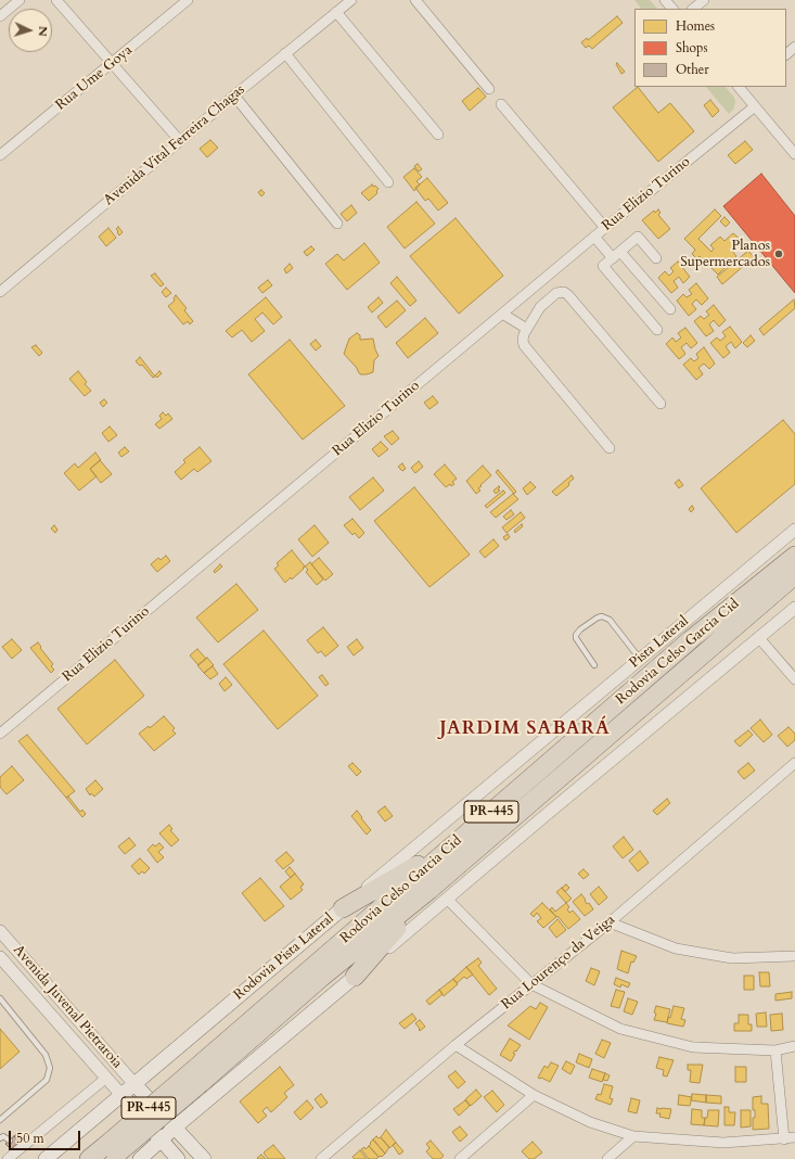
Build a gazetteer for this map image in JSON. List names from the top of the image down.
{
  "streets": {
    "highway": ["Rodovia Celso Garcia Cid", "PR-445"],
    "main road": ["Rodovia Pista Lateral"],
    "street": [
      "Rua Ume Goya",
      "Avenida Vital Ferreira Chagas",
      "Rua Elizio Turino",
      "Pista Lateral",
      "Rua Lourenço da Veiga",
      "Avenida Juvenal Pietraroia"
    ]
  },
  "crossings": [
    ["Pista Lateral", "Rodovia Pista Lateral"],
    ["Rodovia Pista Lateral", "Avenida Juvenal Pietraroia"]
  ],
  "districts": ["JARDIM SABARÁ"],
  "places": ["Planos Supermercados"],
  "legend": ["Homes", "Shops", "Other"],
  "scale_bar": "50 m",
  "north": "right"
}
